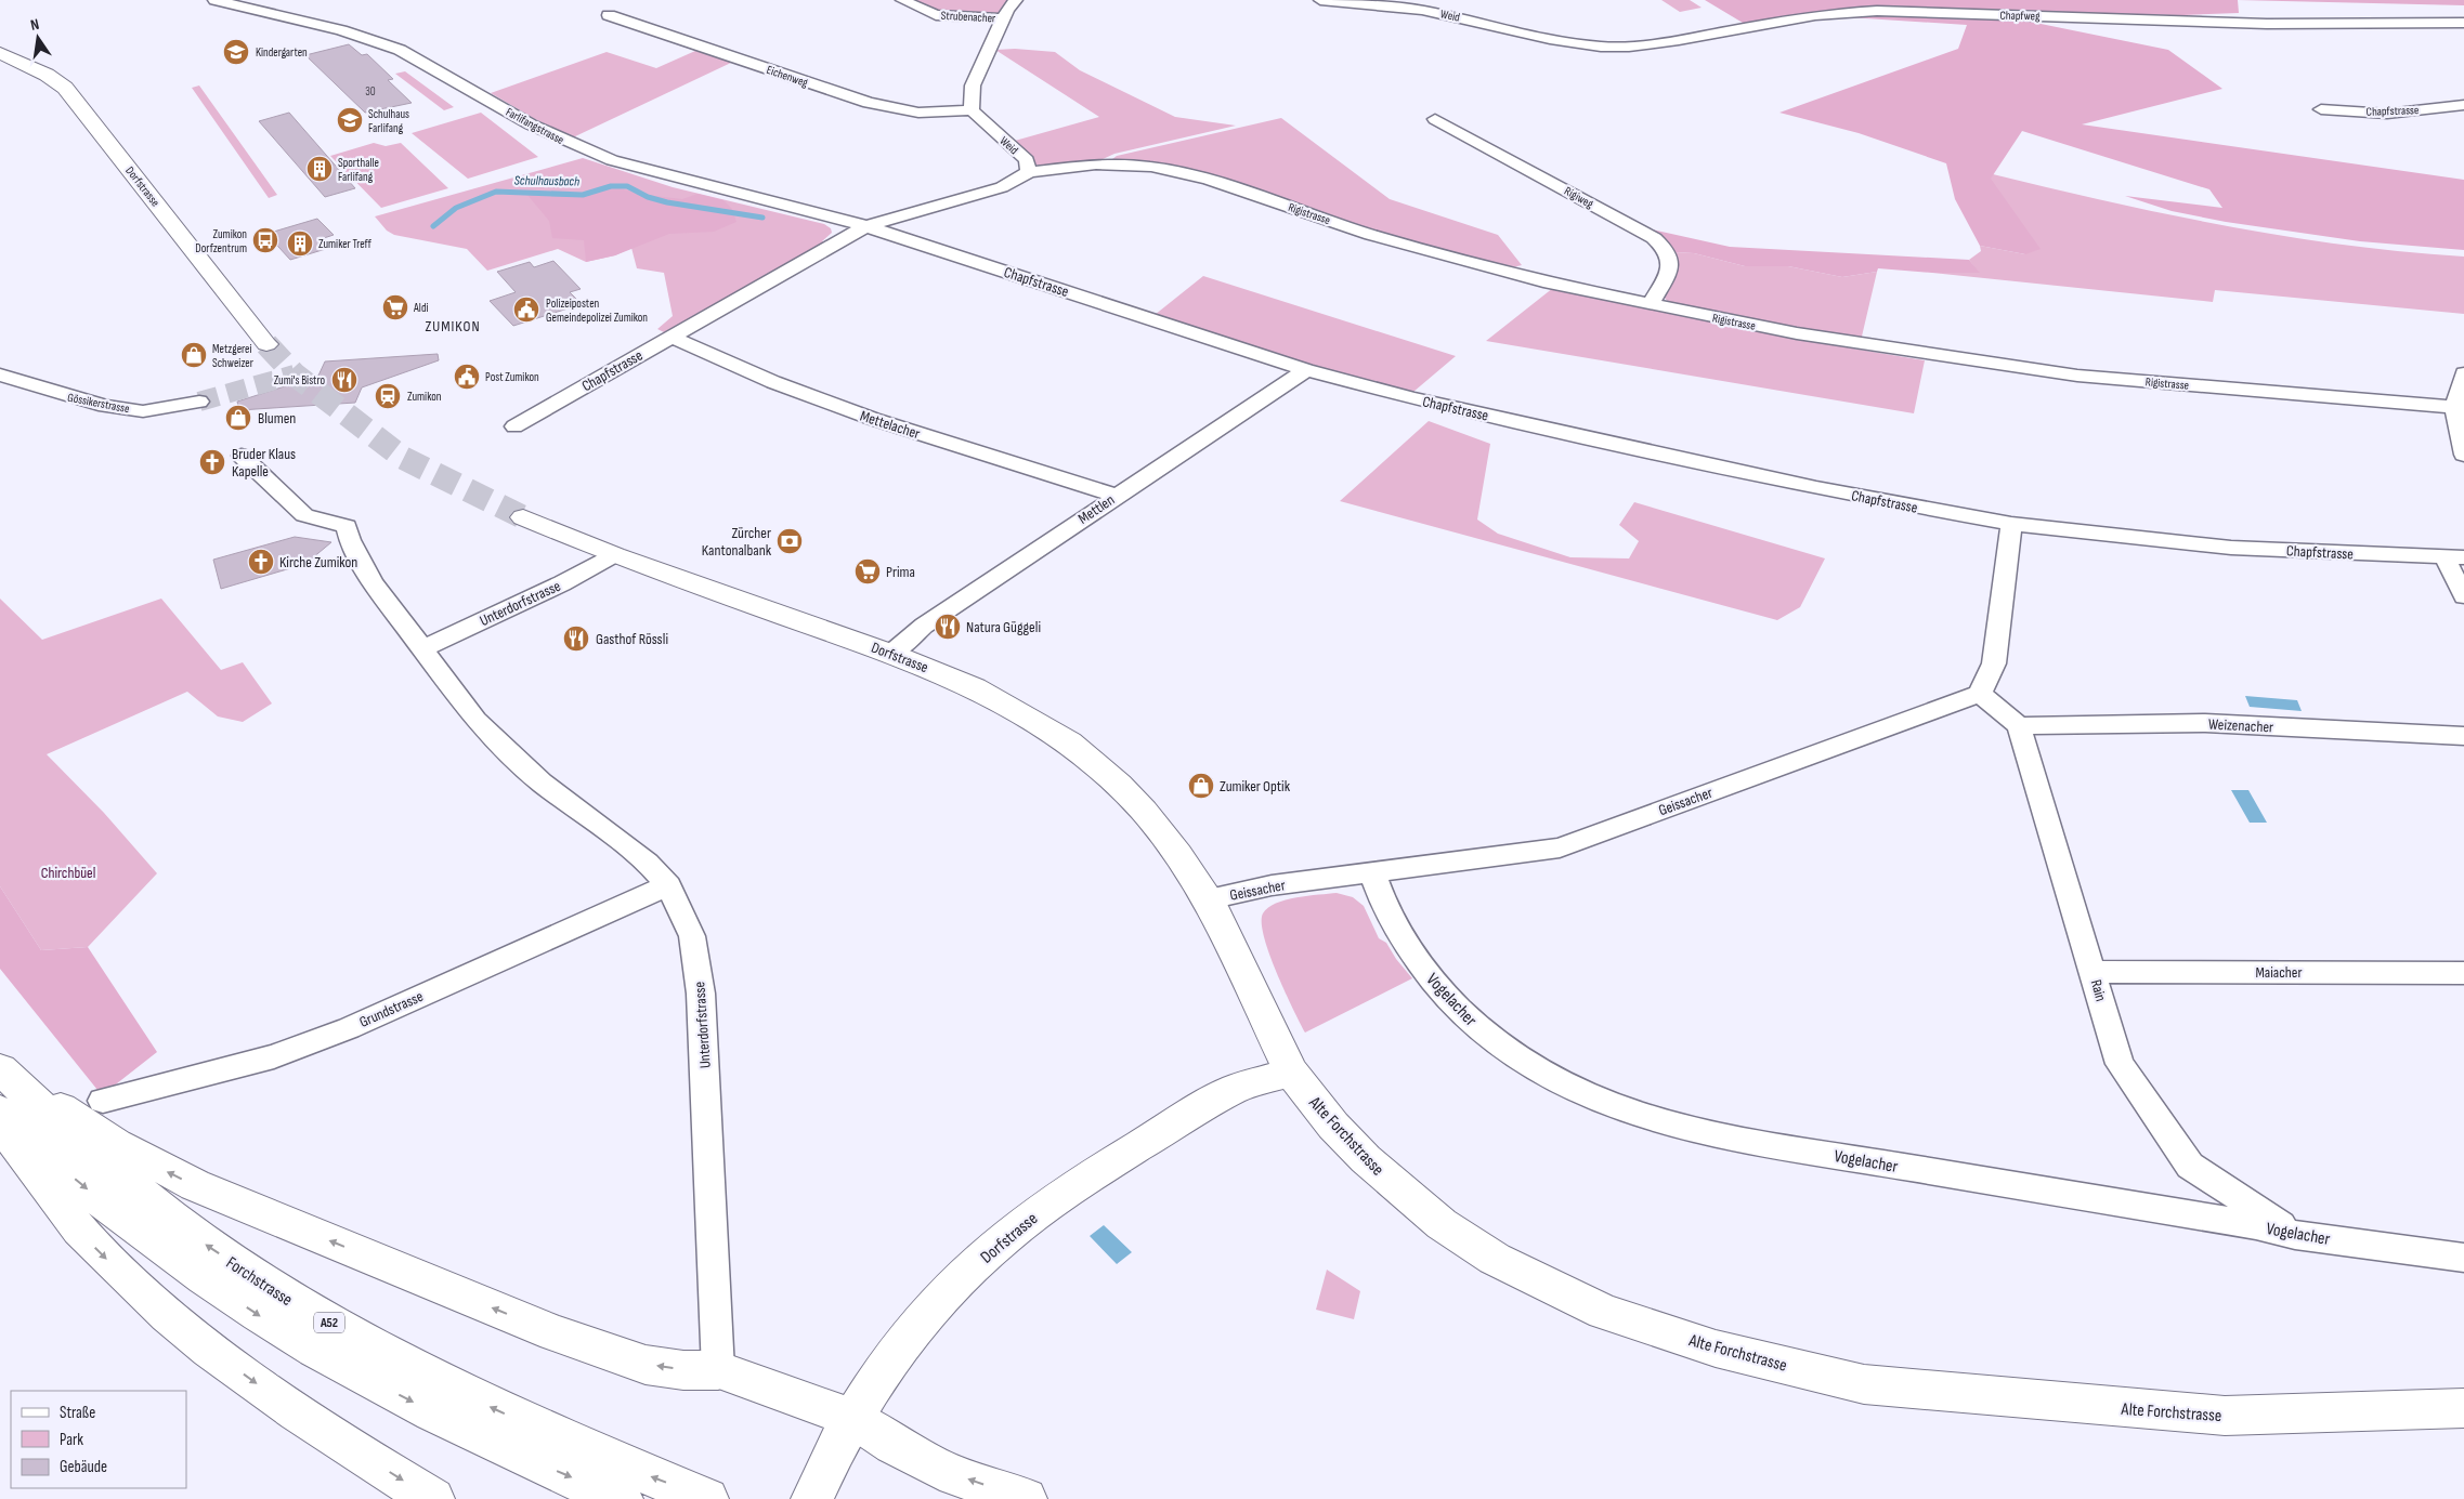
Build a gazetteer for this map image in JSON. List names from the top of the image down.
{
  "streets": {
    "main road": [
      "Dorfstrasse",
      "Alte Forchstrasse",
      "Forchstrasse",
      "A52"
    ],
    "street": [
      "Weid",
      "Chapfweg",
      "Strubenacher",
      "Eichenweg",
      "Chapfstrasse",
      "Farlifangstrasse",
      "Rigiweg",
      "Rigistrasse",
      "Gössikerstrasse",
      "Mettelacher",
      "Mettlen",
      "Unterdorfstrasse",
      "Weizenacher",
      "Geissacher",
      "Maiacher",
      "Rain",
      "Vogelacher",
      "Grundstrasse"
    ]
  },
  "crossings": [
    ["Weid", "Chapfweg"],
    ["Weid", "Eichenweg"],
    ["Weid", "Chapfstrasse"],
    ["Weid", "Farlifangstrasse"],
    ["Weid", "Rigistrasse"],
    ["Chapfstrasse", "Farlifangstrasse"],
    ["Chapfstrasse", "Mettelacher"],
    ["Chapfstrasse", "Mettlen"],
    ["Dorfstrasse", "Mettlen"],
    ["Dorfstrasse", "Unterdorfstrasse"],
    ["Dorfstrasse", "Geissacher"],
    ["Dorfstrasse", "Alte Forchstrasse"],
    ["Rigiweg", "Rigistrasse"],
    ["Mettelacher", "Mettlen"],
    ["Unterdorfstrasse", "Grundstrasse"],
    ["Weizenacher", "Rain"],
    ["Geissacher", "Vogelacher"],
    ["Geissacher", "Alte Forchstrasse"],
    ["Maiacher", "Rain"],
    ["Rain", "Vogelacher"]
  ],
  "districts": ["ZUMIKON"],
  "water": ["Schulhausbach"],
  "parks": ["Chirchbüel"],
  "places": {
    "school or university": ["Kindergarten", "Schulhaus Farlifang"],
    "building": ["Sporthalle Farlifang", "Zumiker Treff"],
    "bus stop": ["Zumikon Dorfzentrum"],
    "supermarket": ["Aldi", "Prima"],
    "public building": ["Polizeiposten Gemeindepolizei Zumikon", "Post Zumikon"],
    "shop": ["Metzgerei Schweizer", "Blumen", "Zumiker Optik"],
    "restaurant": ["Zumi's Bistro", "Natura Güggeli", "Gasthof Rössli"],
    "station": ["Zumikon"],
    "church": ["Bruder Klaus Kapelle", "Kirche Zumikon"],
    "bank": ["Zürcher Kantonalbank"]
  },
  "house_numbers": ["30"],
  "legend": ["Straße", "Park", "Gebäude"],
  "north": "top"
}
